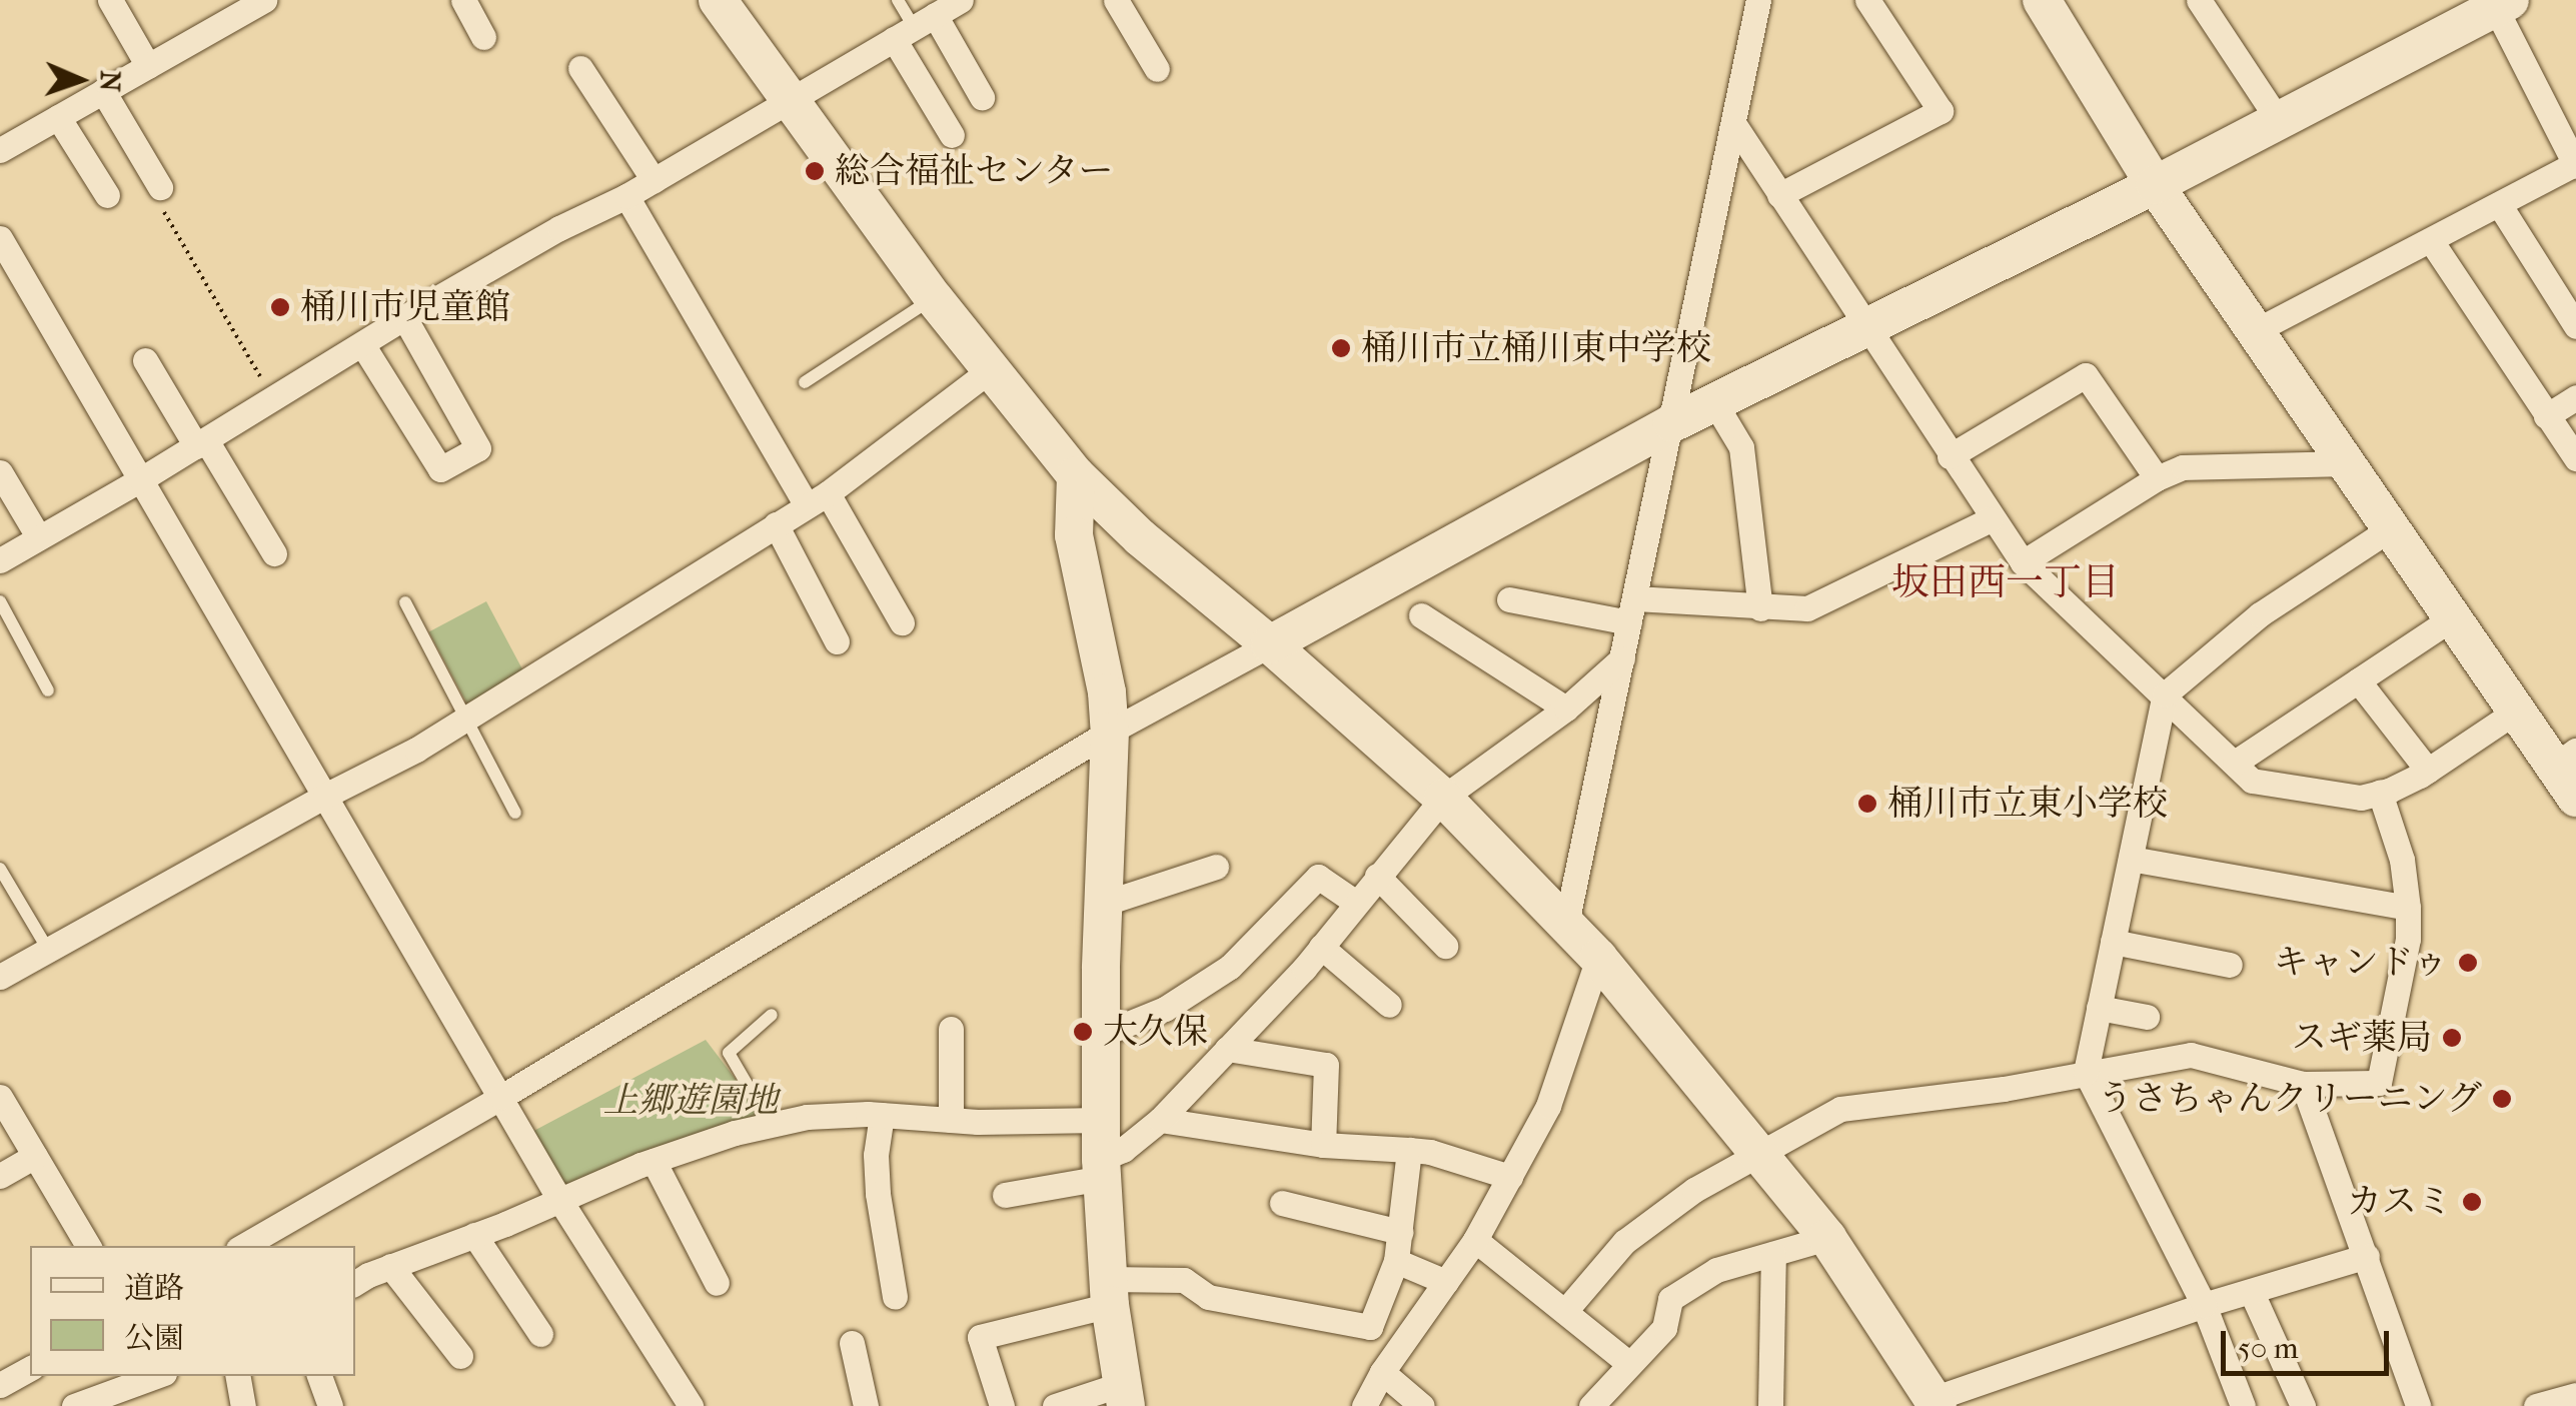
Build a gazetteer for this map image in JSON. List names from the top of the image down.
{
  "districts": ["坂田西一丁目"],
  "parks": ["上郷遊園地"],
  "places": [
    "総合福祉センター",
    "桶川市児童館",
    "桶川市立桶川東中学校",
    "桶川市立東小学校",
    "キャンドゥ",
    "大久保",
    "スギ薬局",
    "うさちゃんクリーニング",
    "カスミ"
  ],
  "legend": ["道路", "公園"],
  "scale_bar": "50 m",
  "north": "right"
}
